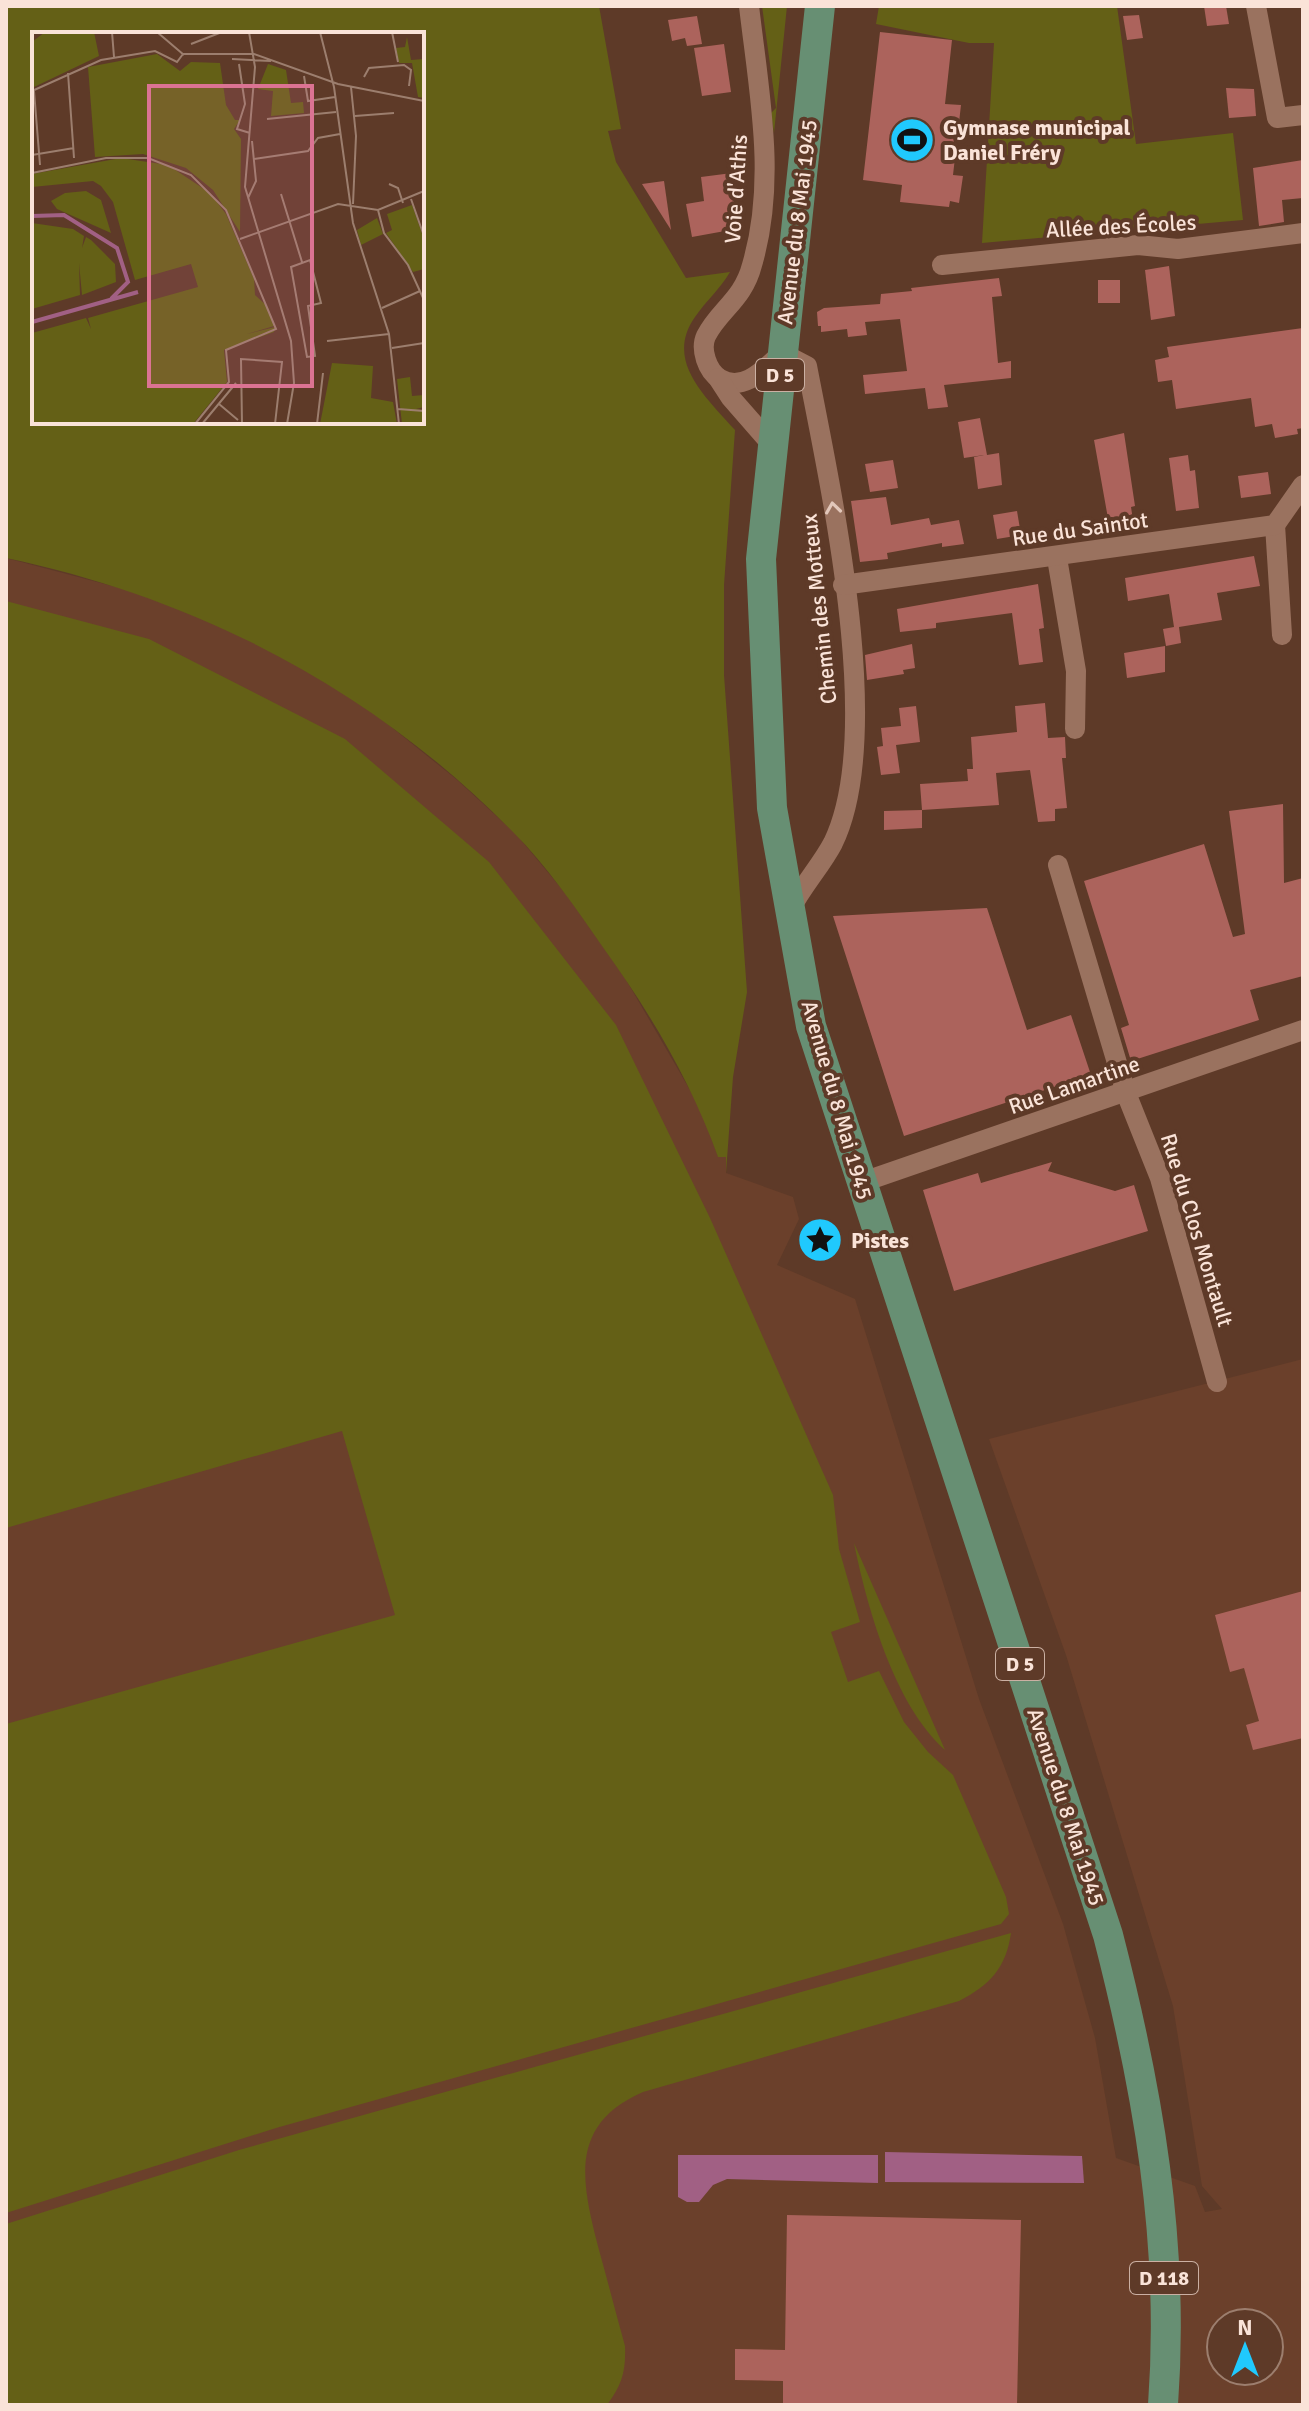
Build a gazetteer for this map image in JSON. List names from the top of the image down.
{
  "streets": {
    "main road": ["Avenue du 8 Mai 1945", "D 5", "D 118"],
    "street": [
      "Voie d'Athis",
      "Allée des Écoles",
      "Rue du Saintot",
      "Chemin des Motteux",
      "Rue Lamartine",
      "Rue du Clos Montault"
    ]
  },
  "crossings": [
    ["Avenue du 8 Mai 1945", "Chemin des Motteux"],
    ["Avenue du 8 Mai 1945", "Rue Lamartine"],
    ["Avenue du 8 Mai 1945", "D 118"],
    ["Rue du Saintot", "Chemin des Motteux"],
    ["Rue Lamartine", "Rue du Clos Montault"]
  ],
  "one_way": ["Chemin des Motteux"],
  "places": {
    "sports": ["Gymnase municipal Daniel Fréry"],
    "place": ["Pistes"]
  },
  "north": "top"
}
